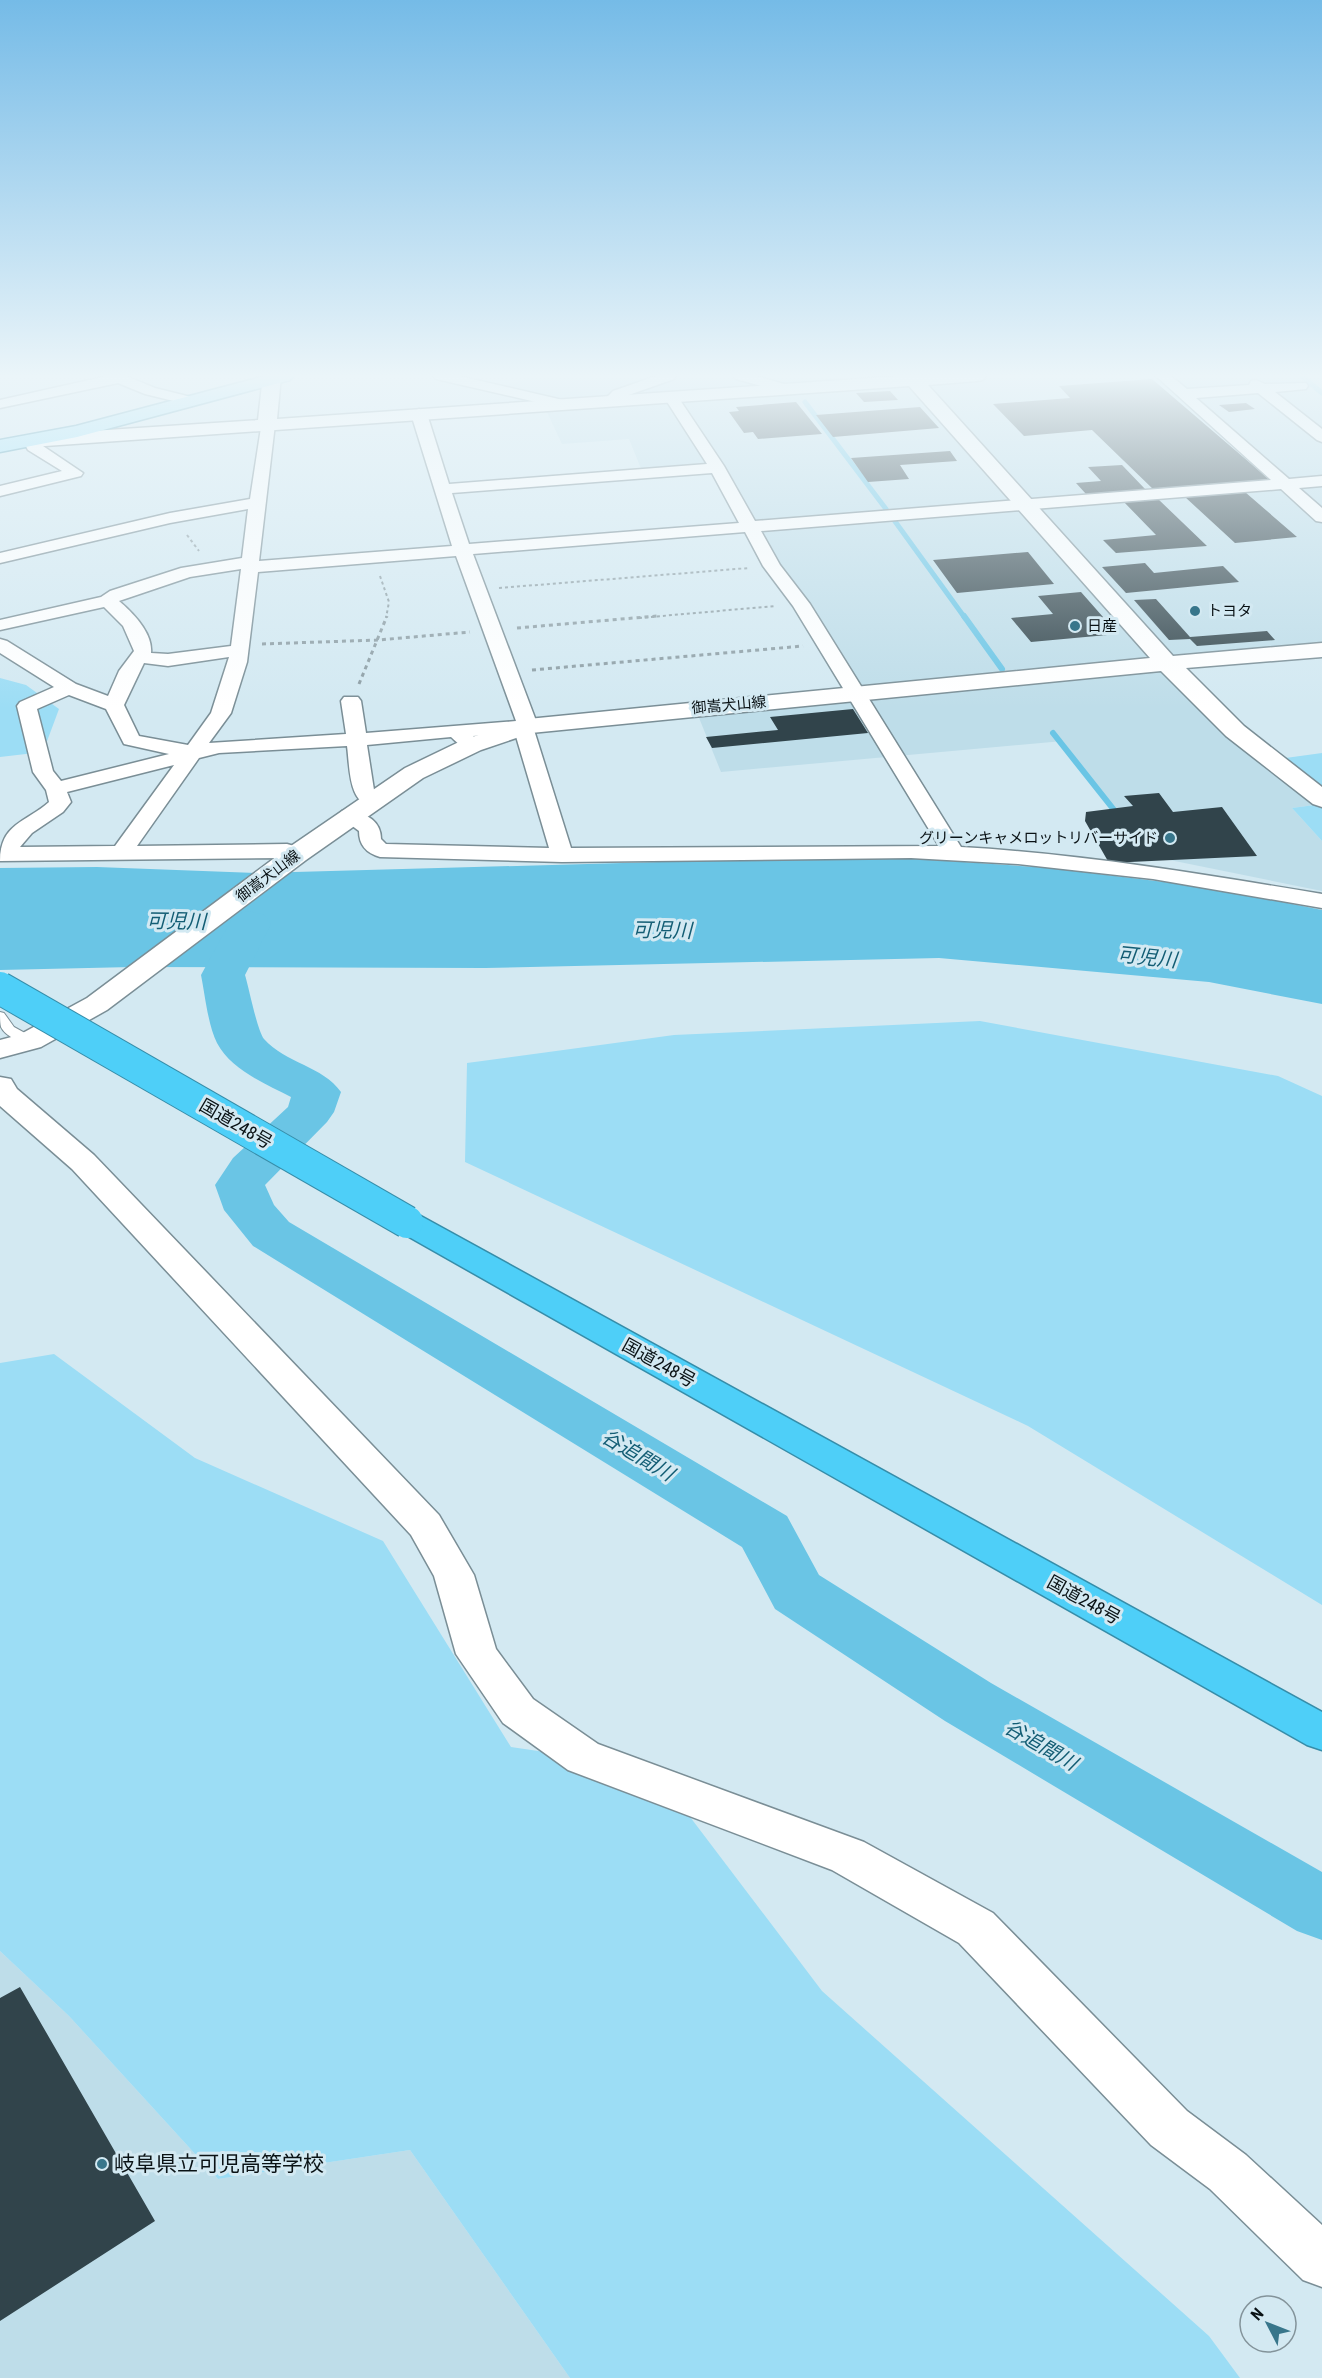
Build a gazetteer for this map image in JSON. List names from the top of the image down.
{
  "streets": {
    "highway": ["国道248号"],
    "street": ["御嵩犬山線"]
  },
  "water": ["可児川", "谷追間川"],
  "places": [
    "トヨタ",
    "日産",
    "グリーンキャメロットリバーサイド",
    "岐阜県立可児高等学校"
  ],
  "north": "top left"
}
